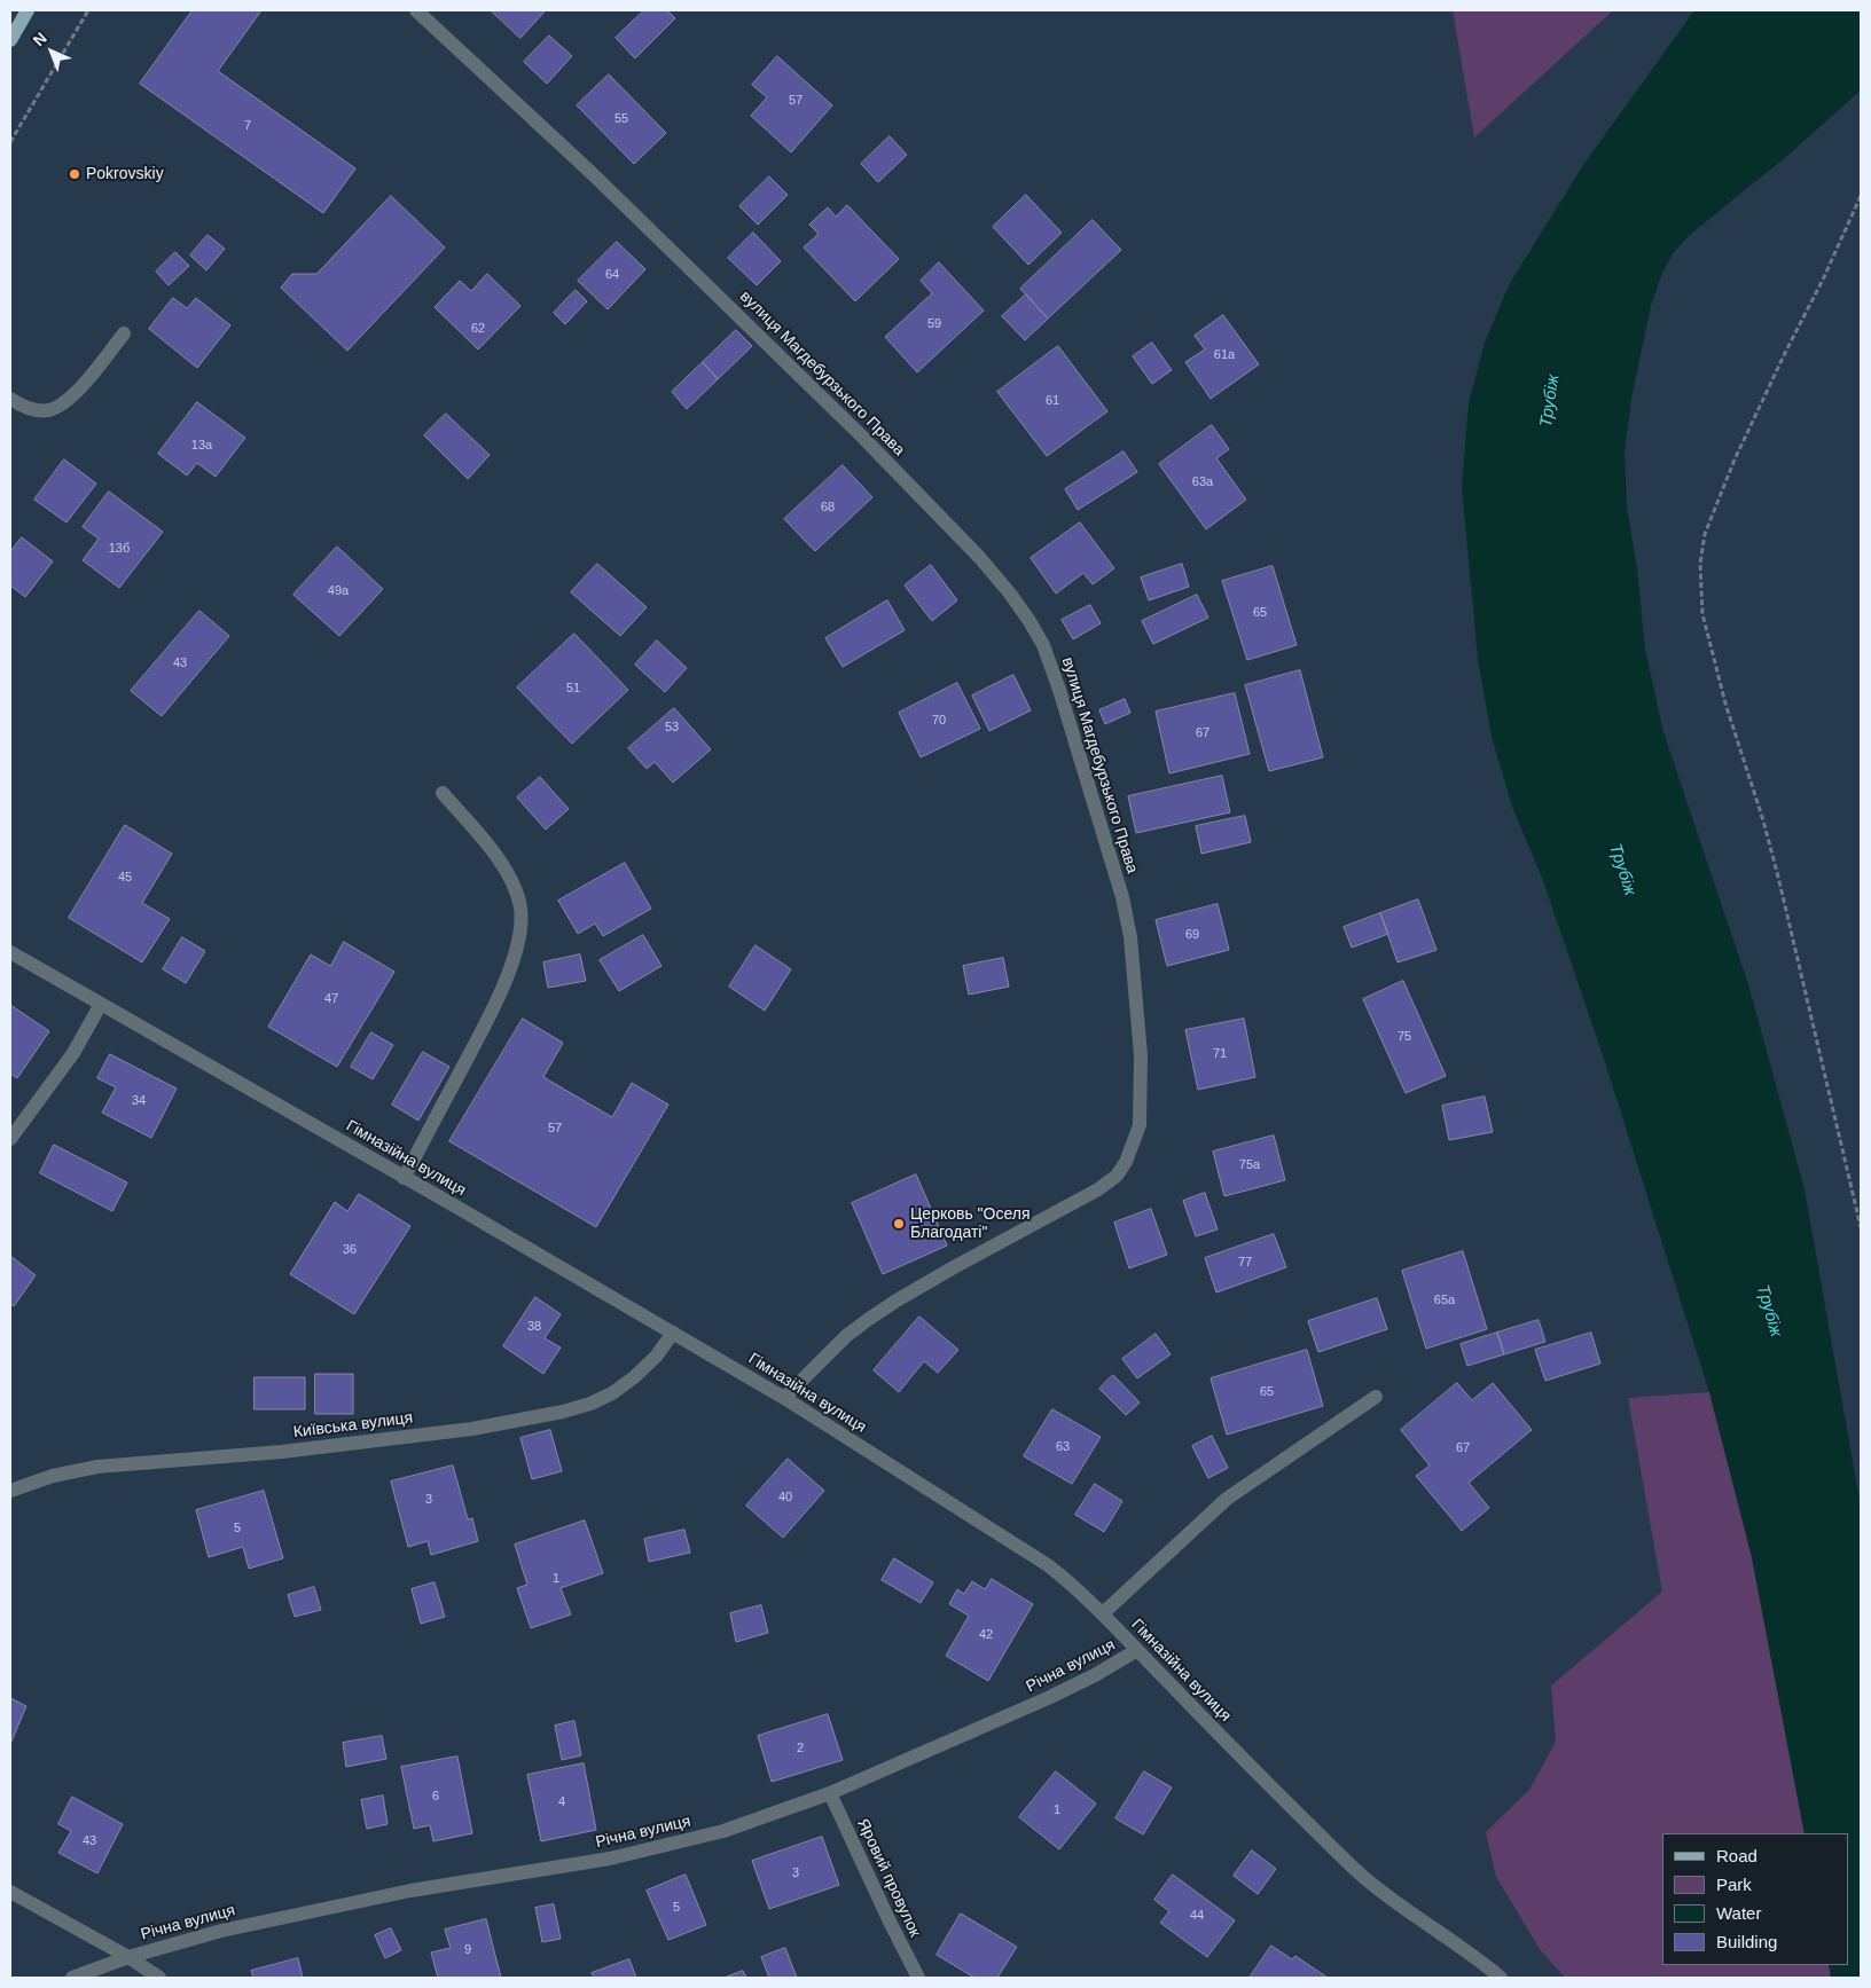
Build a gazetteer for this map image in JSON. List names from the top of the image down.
{
  "streets": {
    "street": [
      "вулиця Магдебурзького Права",
      "Гімназійна вулиця",
      "Київська вулиця",
      "Річна вулиця",
      "Яровий провулок"
    ]
  },
  "crossings": [
    ["вулиця Магдебурзького Права", "Гімназійна вулиця"],
    ["Гімназійна вулиця", "Київська вулиця"],
    ["Гімназійна вулиця", "Річна вулиця"],
    ["Річна вулиця", "Яровий провулок"]
  ],
  "water": ["Трубіж"],
  "places": ["Pokrovskiy", "Церковь \"Оселя Благодаті\""],
  "house_numbers": [
    "57",
    "55",
    "7",
    "64",
    "59",
    "62",
    "61а",
    "61",
    "13а",
    "63а",
    "68",
    "13б",
    "49а",
    "65",
    "43",
    "51",
    "70",
    "53",
    "67",
    "45",
    "69",
    "47",
    "75",
    "71",
    "34",
    "57",
    "75а",
    "36",
    "77",
    "65а",
    "38",
    "65",
    "63",
    "67",
    "40",
    "3",
    "5",
    "1",
    "42",
    "2",
    "6",
    "4",
    "1",
    "43",
    "3",
    "5",
    "44",
    "9"
  ],
  "legend": [
    "Road",
    "Park",
    "Water",
    "Building"
  ],
  "north": "top left"
}
